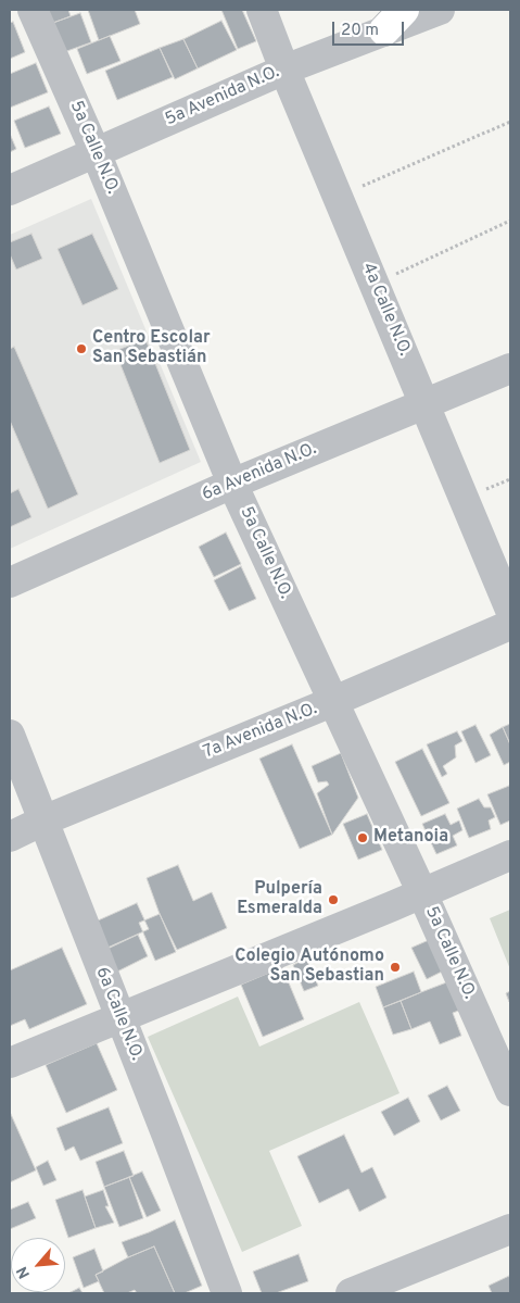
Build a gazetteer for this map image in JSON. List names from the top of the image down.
{
  "streets": {
    "street": [
      "5a Avenida N.O.",
      "5a Calle N.O.",
      "4a Calle N.O.",
      "6a Avenida N.O.",
      "7a Avenida N.O.",
      "6a Calle N.O."
    ]
  },
  "crossings": [
    ["5a Avenida N.O.", "5a Calle N.O."],
    ["5a Avenida N.O.", "4a Calle N.O."],
    ["5a Calle N.O.", "6a Avenida N.O."],
    ["5a Calle N.O.", "7a Avenida N.O."],
    ["4a Calle N.O.", "6a Avenida N.O."],
    ["7a Avenida N.O.", "6a Calle N.O."]
  ],
  "places": [
    "Centro Escolar San Sebastián",
    "Metanoia",
    "Pulpería Esmeralda",
    "Colegio Autónomo San Sebastian"
  ],
  "scale_bar": "20 m",
  "north": "bottom left"
}
